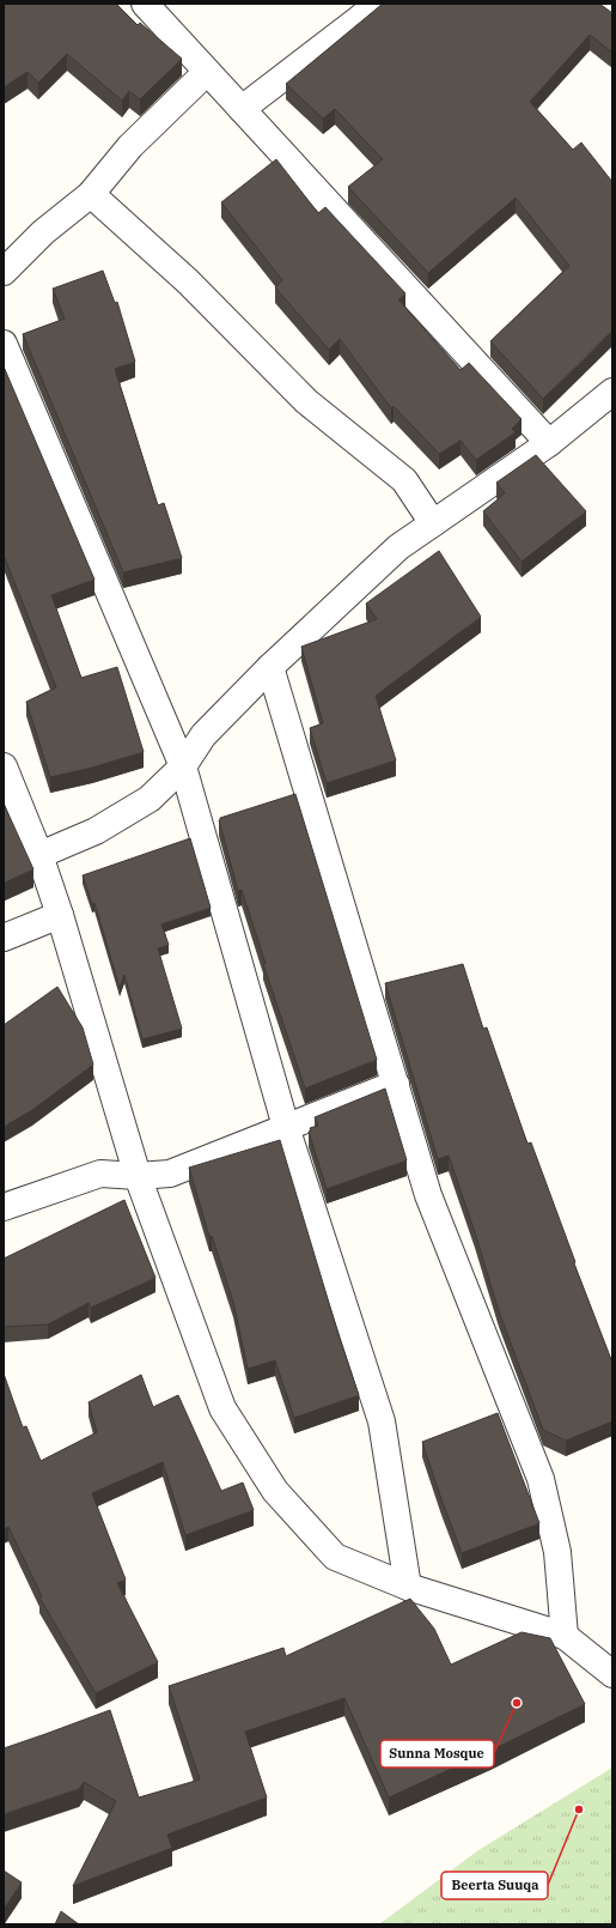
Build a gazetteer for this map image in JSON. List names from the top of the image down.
{
  "places": ["Sunna Mosque", "Beerta Suuqa"]
}
